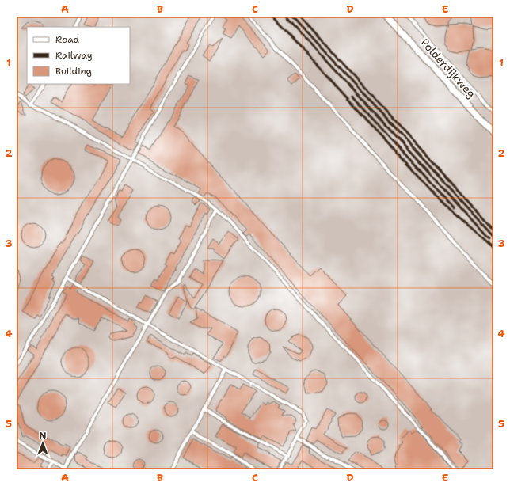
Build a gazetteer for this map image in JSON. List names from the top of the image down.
{
  "streets": {
    "street": ["Polderdijkweg"]
  },
  "legend": ["Road", "Railway", "Building"],
  "north": "top",
  "grid": {
    "columns": [
      "A",
      "B",
      "C",
      "D",
      "E"
    ],
    "rows": [
      "1",
      "2",
      "3",
      "4",
      "5"
    ]
  }
}
